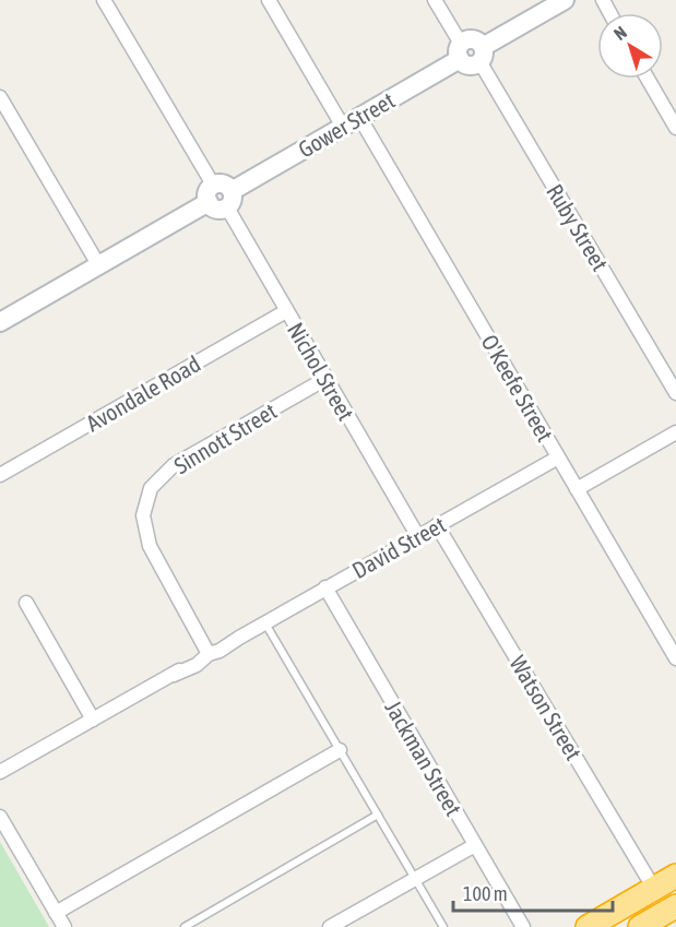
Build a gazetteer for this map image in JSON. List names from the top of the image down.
{
  "streets": {
    "street": [
      "Gower Street",
      "Ruby Street",
      "Nichol Street",
      "O'Keefe Street",
      "Avondale Road",
      "Sinnott Street",
      "David Street",
      "Watson Street",
      "Jackman Street"
    ]
  },
  "crossings": [
    ["Gower Street", "Nichol Street"],
    ["Gower Street", "O'Keefe Street"],
    ["Nichol Street", "Avondale Road"],
    ["Nichol Street", "Sinnott Street"],
    ["Nichol Street", "David Street"],
    ["O'Keefe Street", "David Street"],
    ["Sinnott Street", "David Street"],
    ["David Street", "Watson Street"],
    ["David Street", "Jackman Street"]
  ],
  "scale_bar": "100 m",
  "north": "top left"
}
